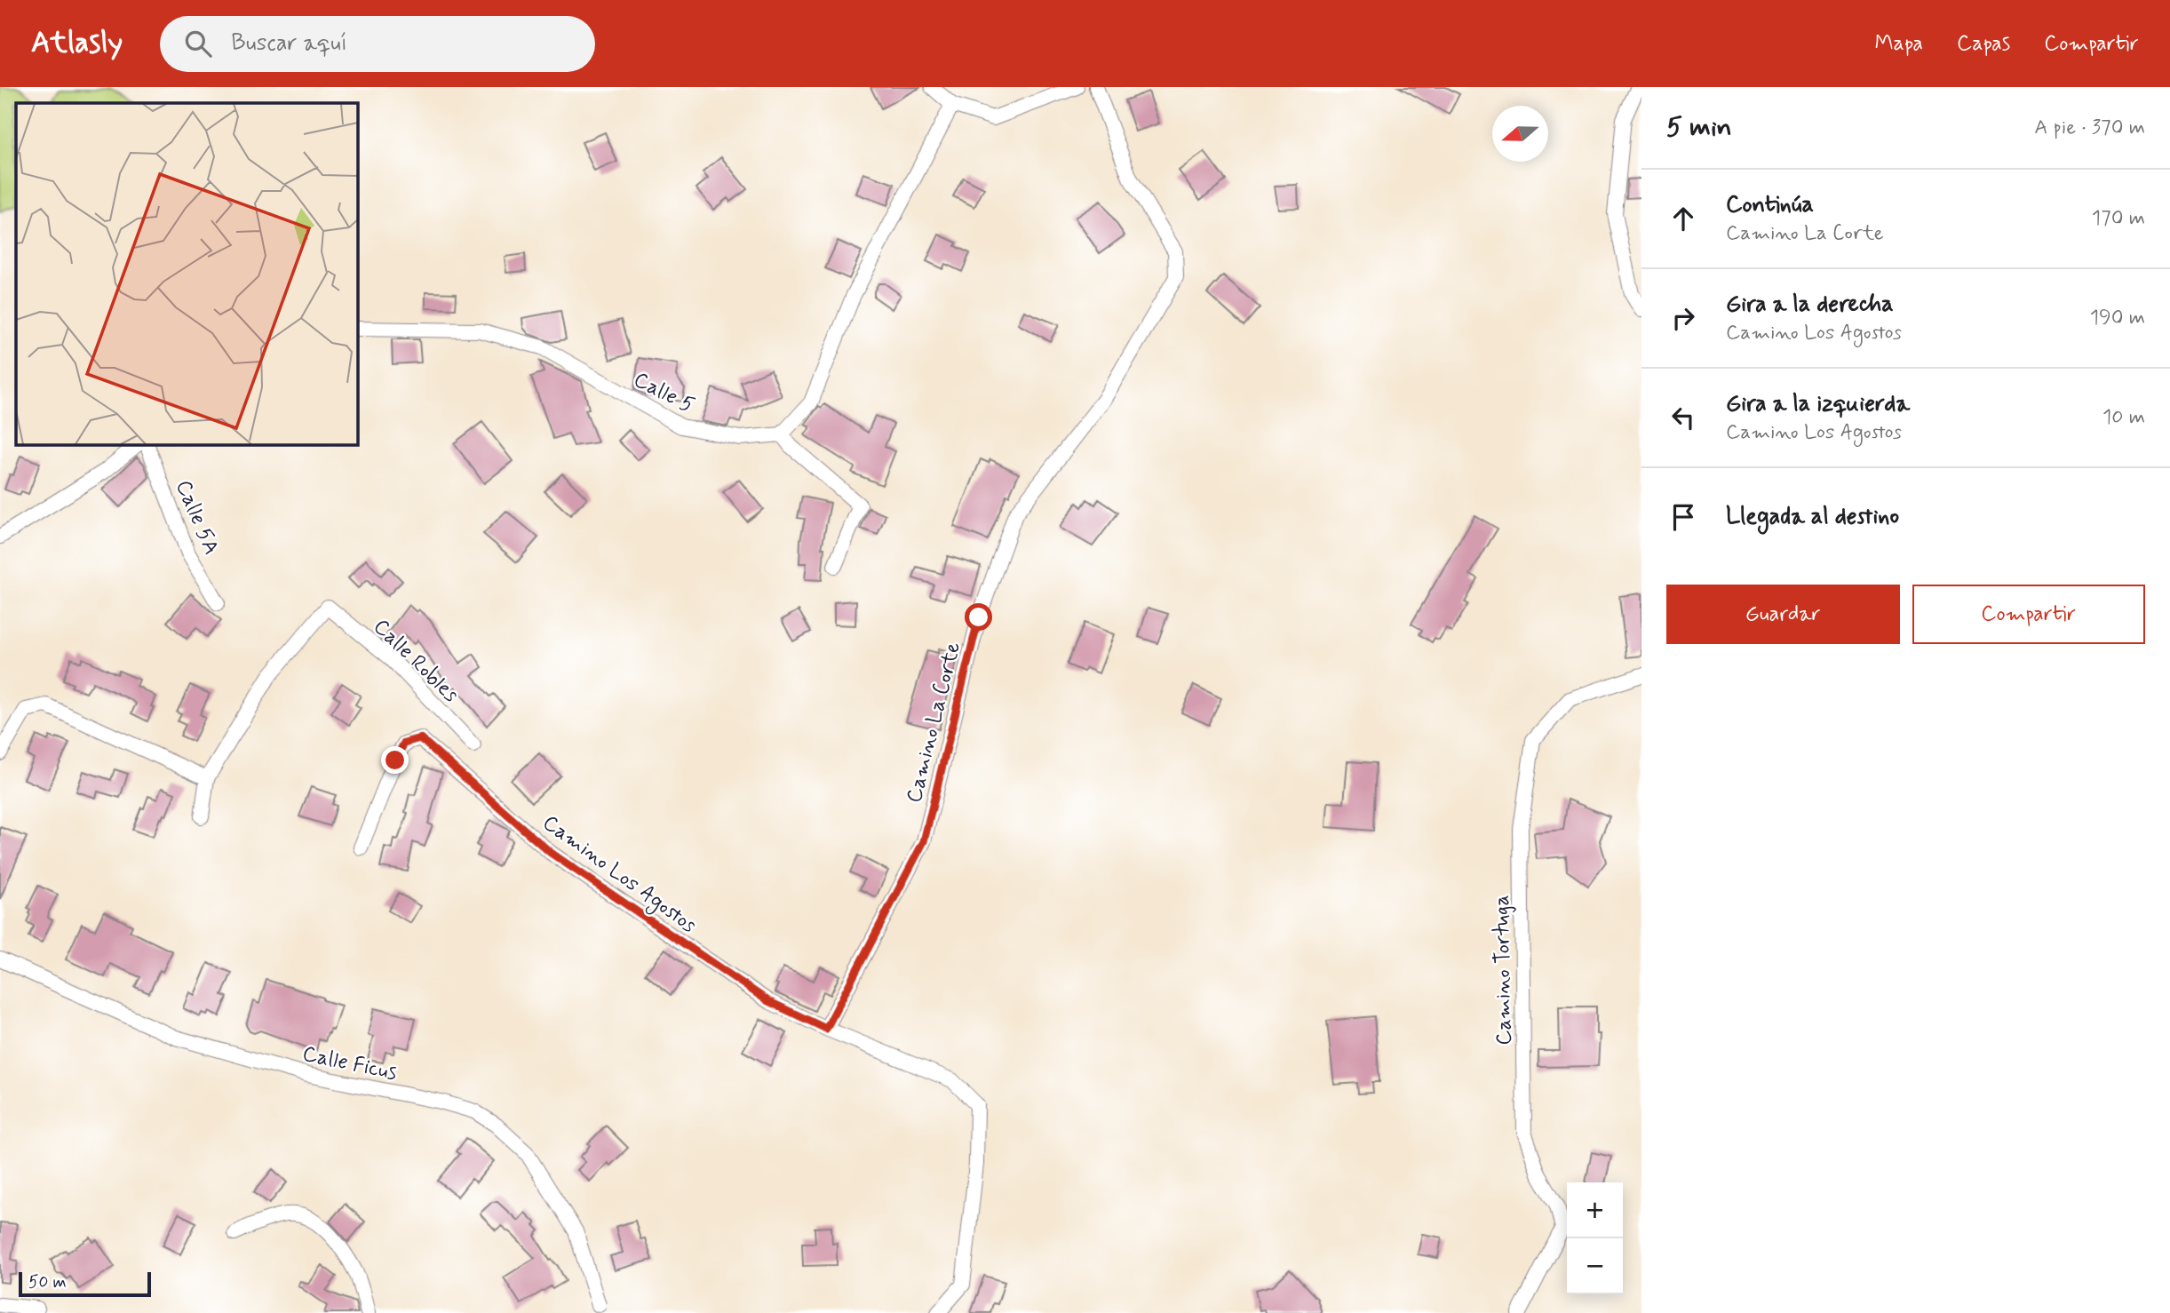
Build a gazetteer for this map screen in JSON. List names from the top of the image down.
{
  "streets": {
    "street": [
      "Calle 5",
      "Calle 5A",
      "Calle Robles",
      "Camino La Corte",
      "Camino Los Agostos",
      "Camino Tortuga",
      "Calle Ficus"
    ]
  },
  "crossings": [
    ["Camino La Corte", "Camino Los Agostos"]
  ],
  "scale_bar": "50 m",
  "north": "left",
  "page": {
    "header": "Atlasly",
    "search": "Buscar aquí",
    "nav": ["Mapa", "Capas", "Compartir"],
    "heading": ["5 min", "A pie · 370 m"],
    "list": [
      ["Continúa", "Camino La Corte", "170 m"],
      ["Gira a la derecha", "Camino Los Agostos", "190 m"],
      ["Gira a la izquierda", "Camino Los Agostos", "10 m"],
      "Llegada al destino"
    ],
    "buttons": ["Guardar", "Compartir"],
    "map_buttons": ["+", "−"],
    "scale": "50 m"
  }
}
